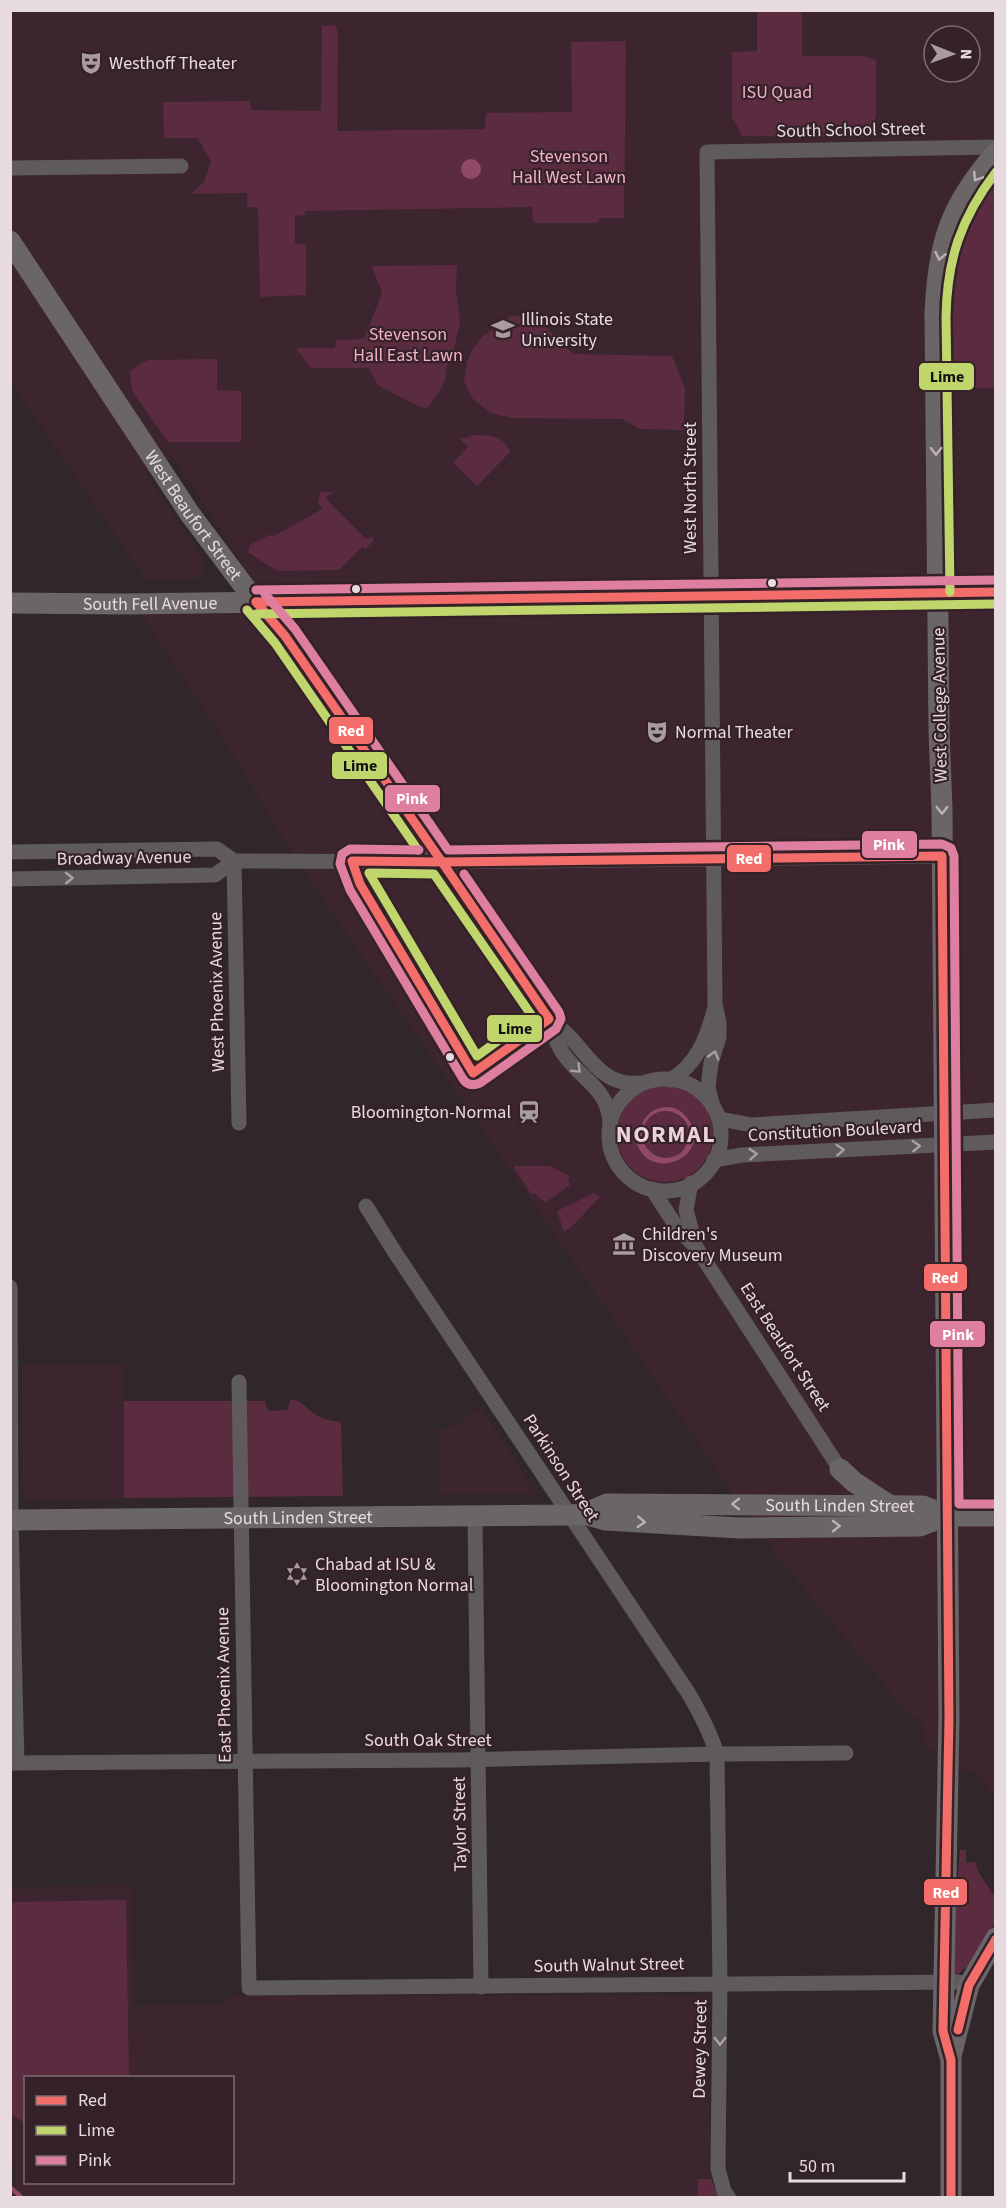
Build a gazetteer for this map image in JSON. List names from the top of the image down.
{
  "streets": {
    "main road": [
      "West Beaufort Street",
      "South Fell Avenue",
      "West College Avenue",
      "South Linden Street"
    ],
    "street": [
      "South School Street",
      "West North Street",
      "Broadway Avenue",
      "West Phoenix Avenue",
      "Constitution Boulevard",
      "East Beaufort Street",
      "Parkinson Street",
      "East Phoenix Avenue",
      "South Oak Street",
      "Taylor Street",
      "South Walnut Street",
      "Dewey Street"
    ]
  },
  "crossings": [
    ["South School Street", "West North Street"],
    ["West North Street", "West Beaufort Street"],
    ["West North Street", "South Fell Avenue"],
    ["West North Street", "Broadway Avenue"],
    ["West North Street", "Constitution Boulevard"],
    ["West North Street", "East Beaufort Street"],
    ["West Beaufort Street", "South Fell Avenue"],
    ["West Beaufort Street", "Broadway Avenue"],
    ["West Beaufort Street", "Constitution Boulevard"],
    ["West Beaufort Street", "East Beaufort Street"],
    ["South Fell Avenue", "West College Avenue"],
    ["West College Avenue", "Broadway Avenue"],
    ["West College Avenue", "Constitution Boulevard"],
    ["West College Avenue", "South Linden Street"],
    ["West College Avenue", "South Walnut Street"],
    ["Broadway Avenue", "West Phoenix Avenue"],
    ["Constitution Boulevard", "East Beaufort Street"],
    ["Parkinson Street", "South Linden Street"],
    ["Parkinson Street", "South Oak Street"],
    ["Parkinson Street", "Dewey Street"],
    ["South Linden Street", "East Phoenix Avenue"],
    ["South Linden Street", "Taylor Street"],
    ["East Phoenix Avenue", "South Oak Street"],
    ["East Phoenix Avenue", "South Walnut Street"],
    ["South Oak Street", "Taylor Street"],
    ["South Oak Street", "Dewey Street"],
    ["Taylor Street", "South Walnut Street"],
    ["South Walnut Street", "Dewey Street"]
  ],
  "one_way": ["West College Avenue", "Dewey Street"],
  "districts": ["NORMAL"],
  "parks": ["ISU Quad", "Stevenson Hall West Lawn", "Stevenson Hall East Lawn"],
  "places": {
    "theatre": ["Westhoff Theater", "Normal Theater"],
    "school or university": ["Illinois State University"],
    "station": ["Bloomington-Normal"],
    "museum": ["Children's Discovery Museum"],
    "synagogue": ["Chabad at ISU & Bloomington Normal"]
  },
  "lines": ["transit line Lime", "transit line Pink", "transit line Red"],
  "legend": ["Red", "Lime", "Pink"],
  "scale_bar": "50 m",
  "north": "right"
}
